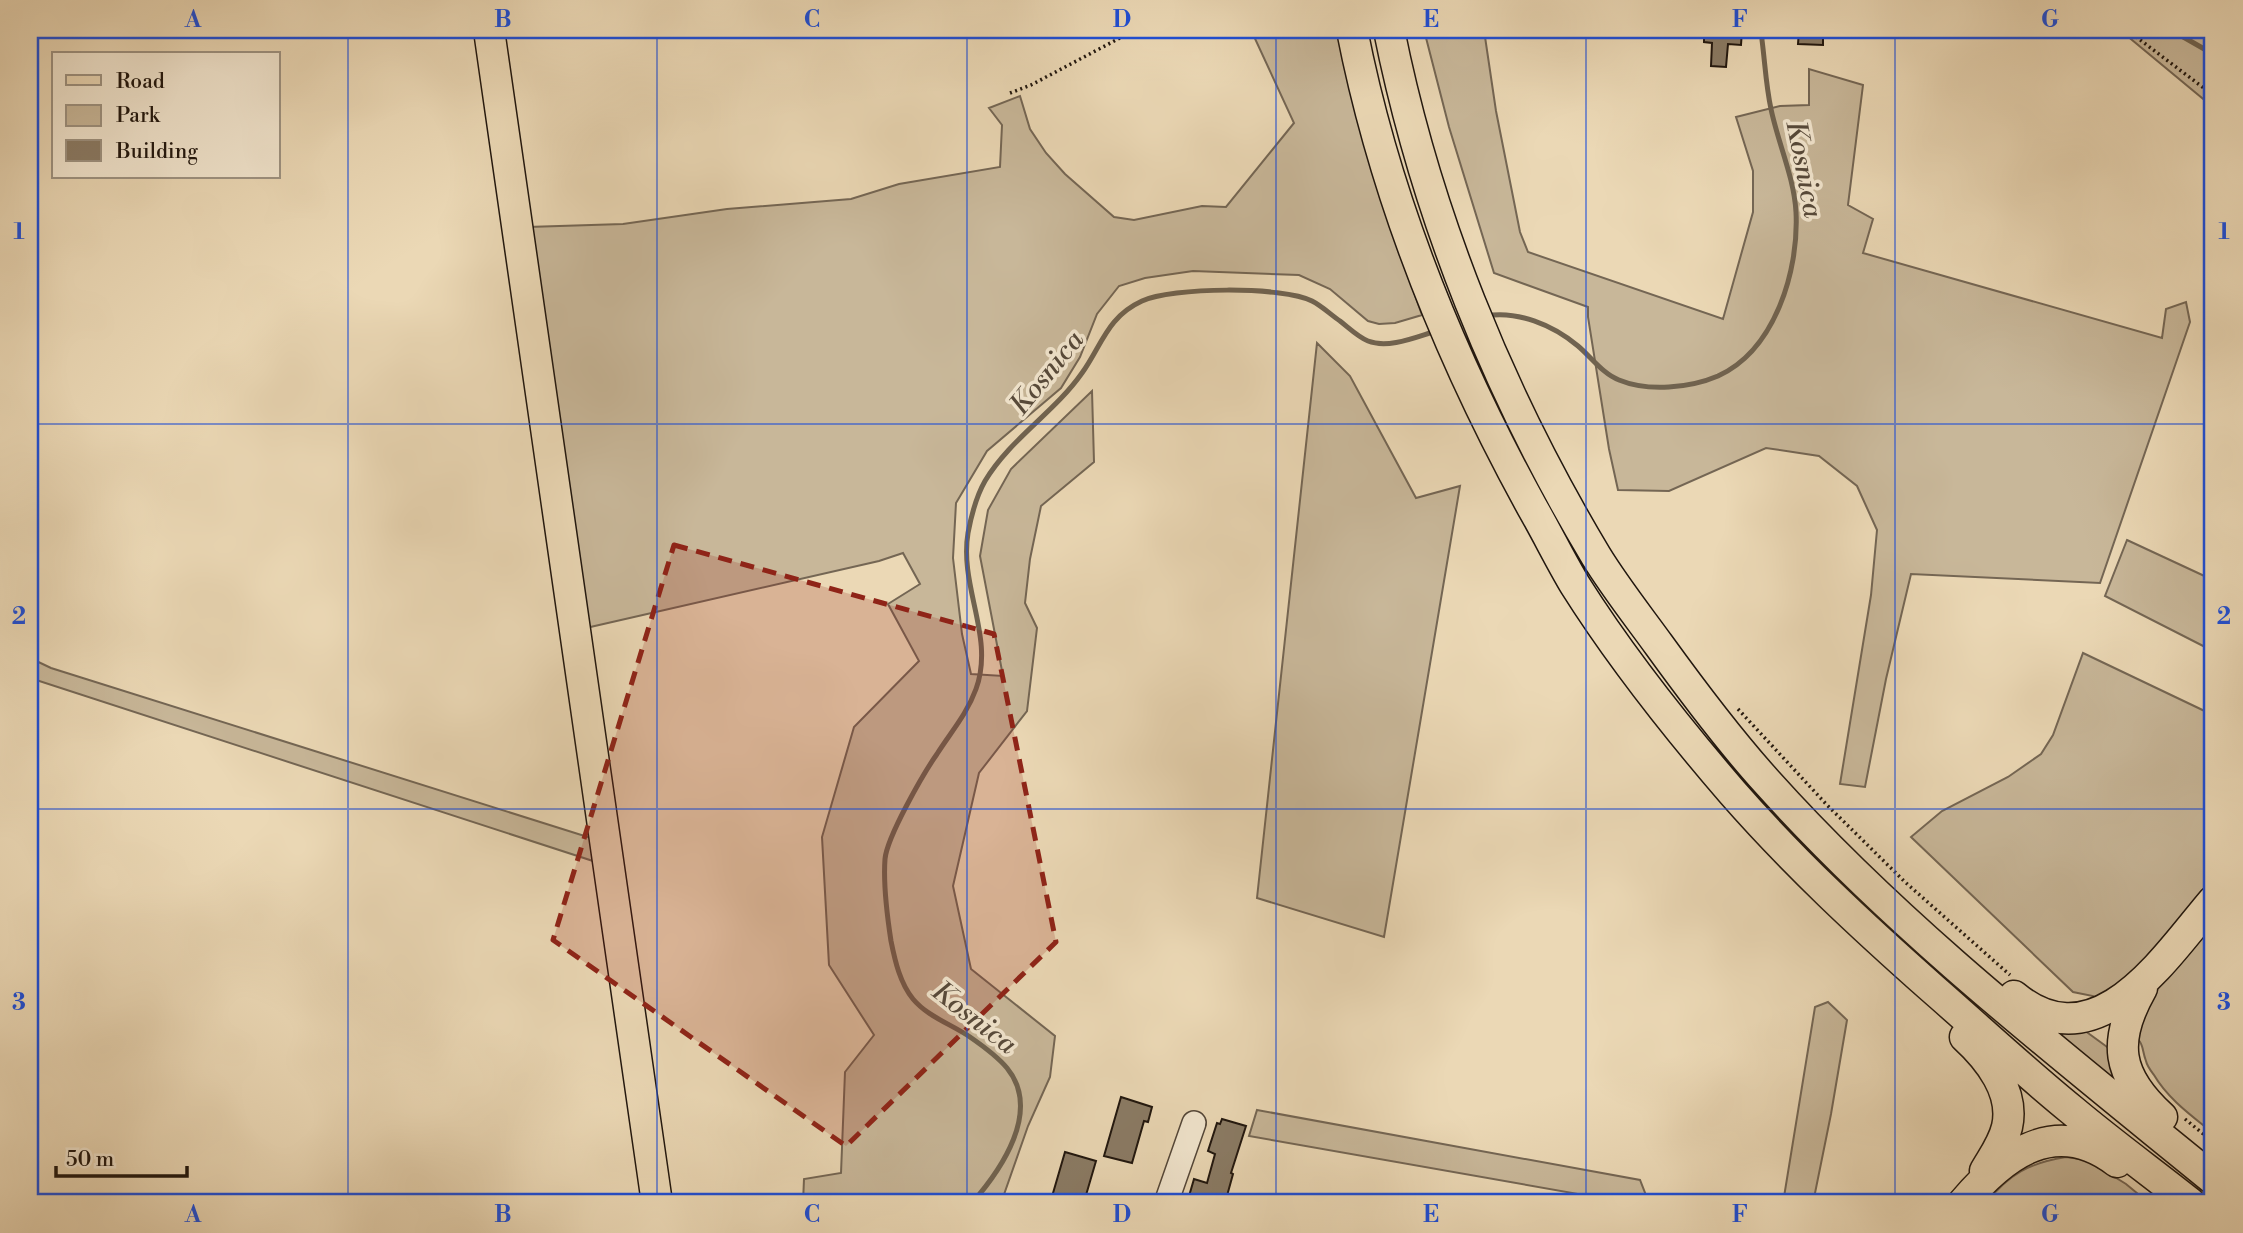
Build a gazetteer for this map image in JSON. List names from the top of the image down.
{
  "water": ["Kosnica"],
  "legend": ["Road", "Park", "Building"],
  "scale_bar": "50 m",
  "grid": {
    "columns": [
      "A",
      "B",
      "C",
      "D",
      "E",
      "F",
      "G"
    ],
    "rows": ["1", "2", "3"]
  }
}
